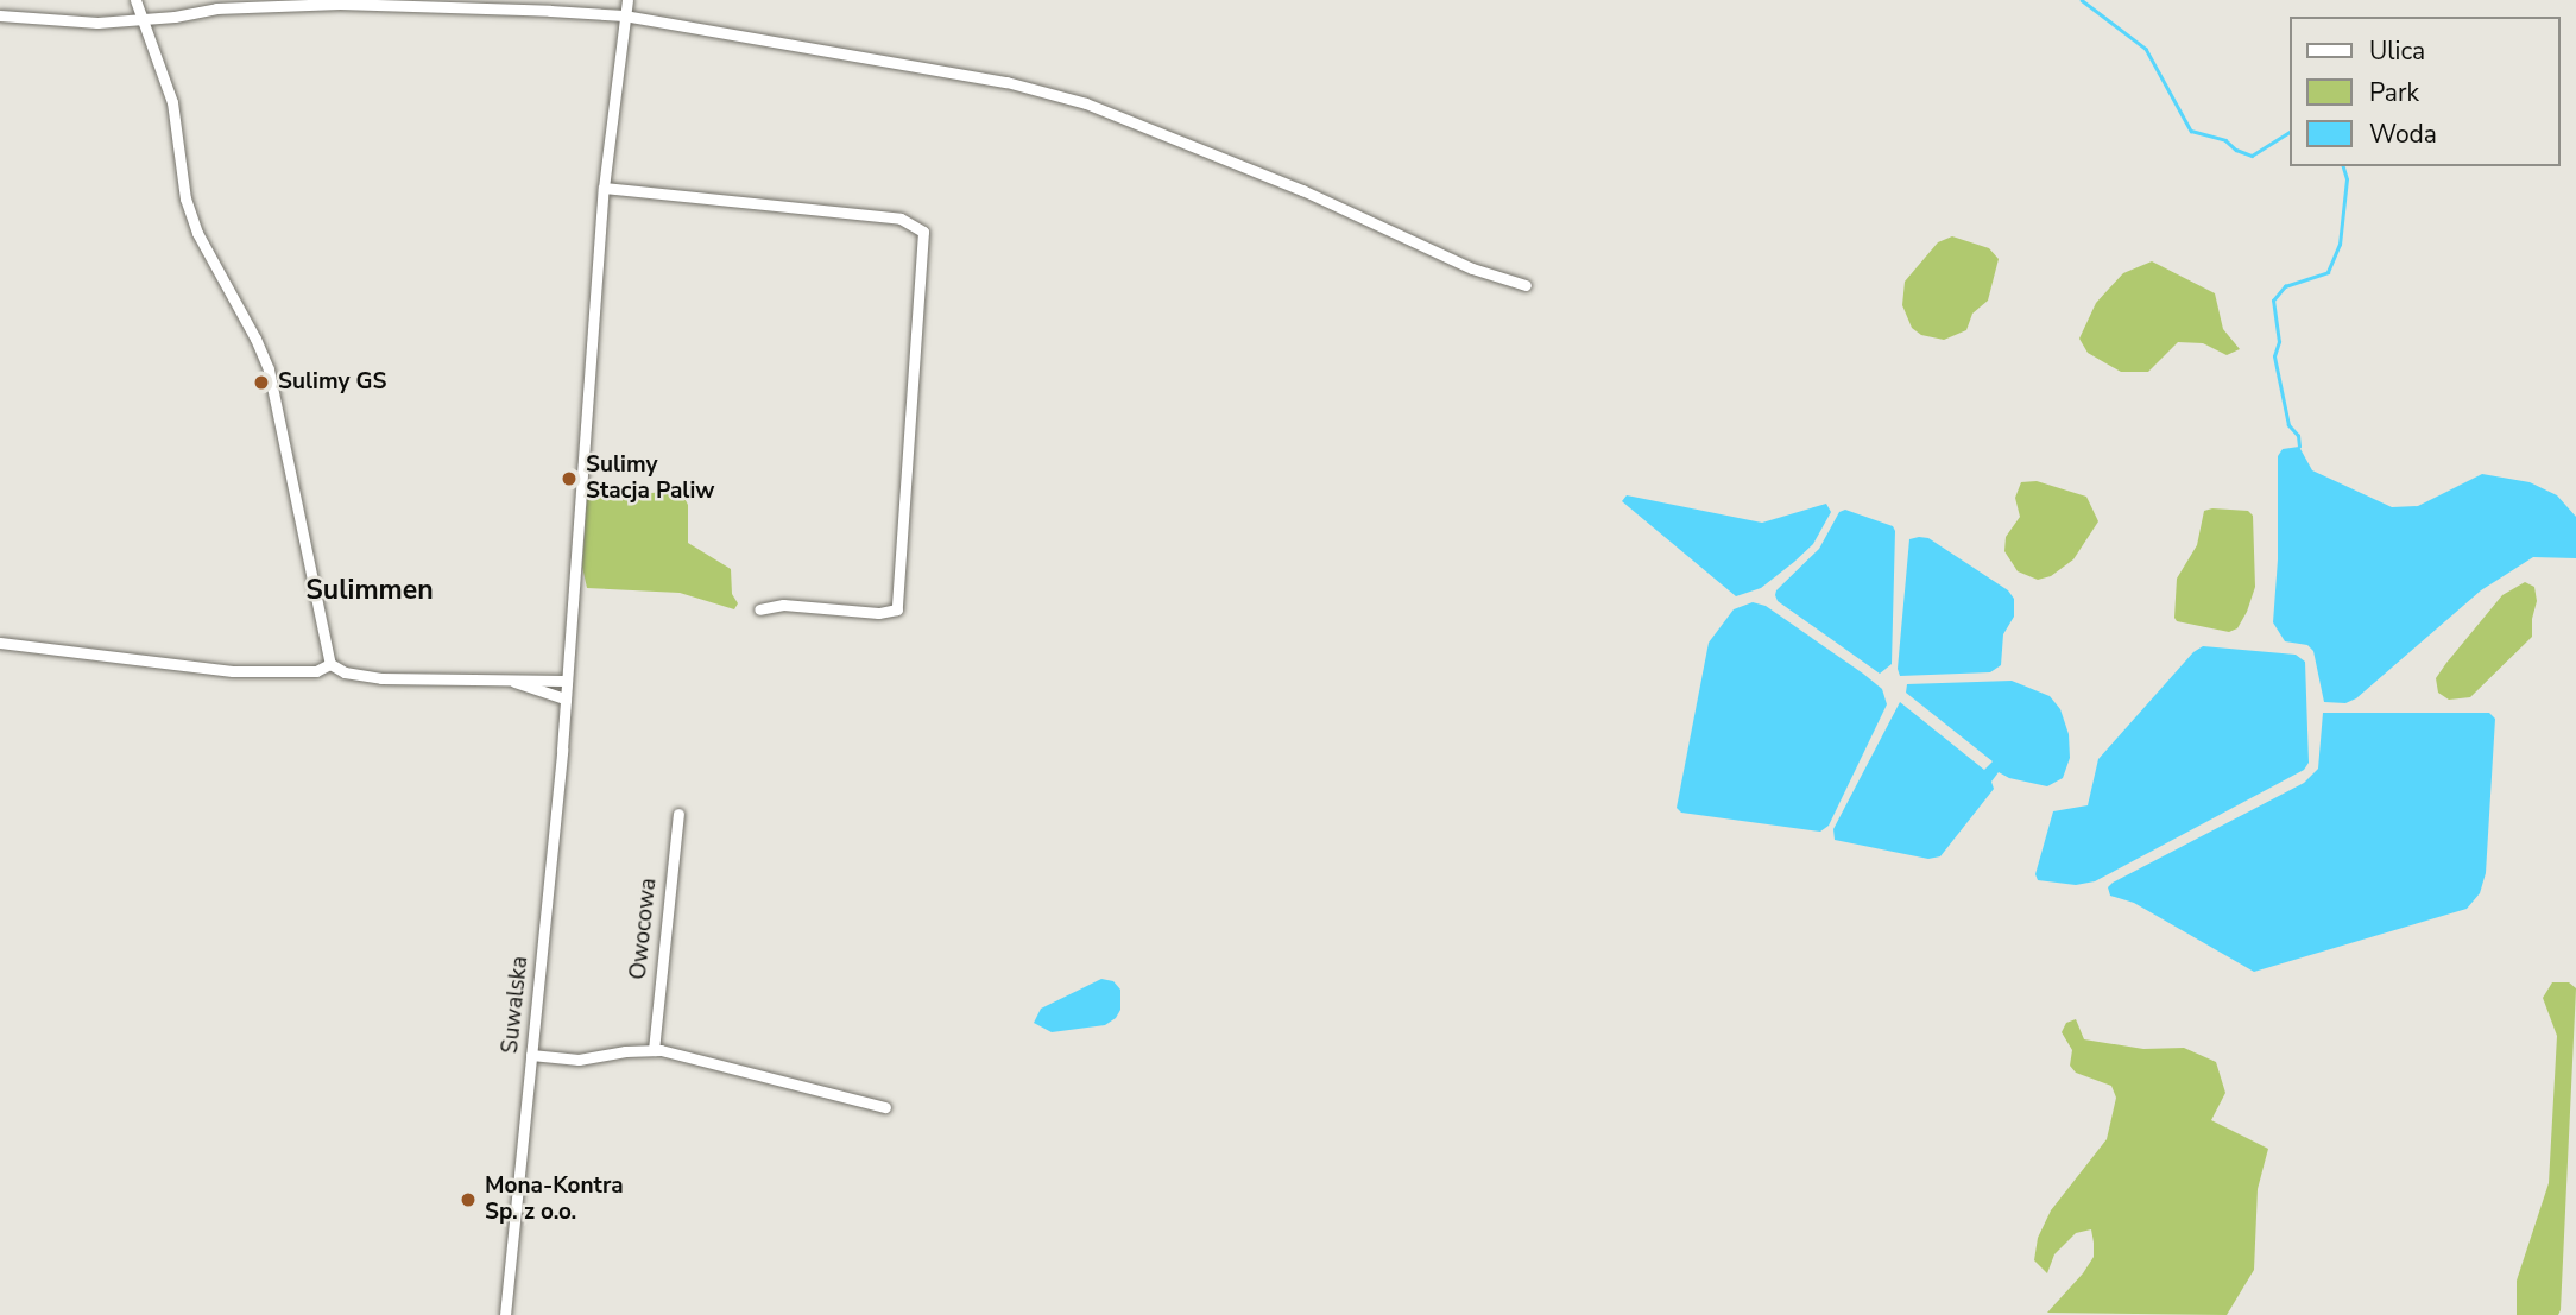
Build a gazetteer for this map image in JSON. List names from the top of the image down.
{
  "streets": {
    "street": ["Owocowa", "Suwalska"]
  },
  "districts": ["Sulimmen"],
  "places": ["Sulimy GS", "Sulimy Stacja Paliw", "Mona-Kontra Sp. z o.o."],
  "legend": ["Ulica", "Park", "Woda"]
}
